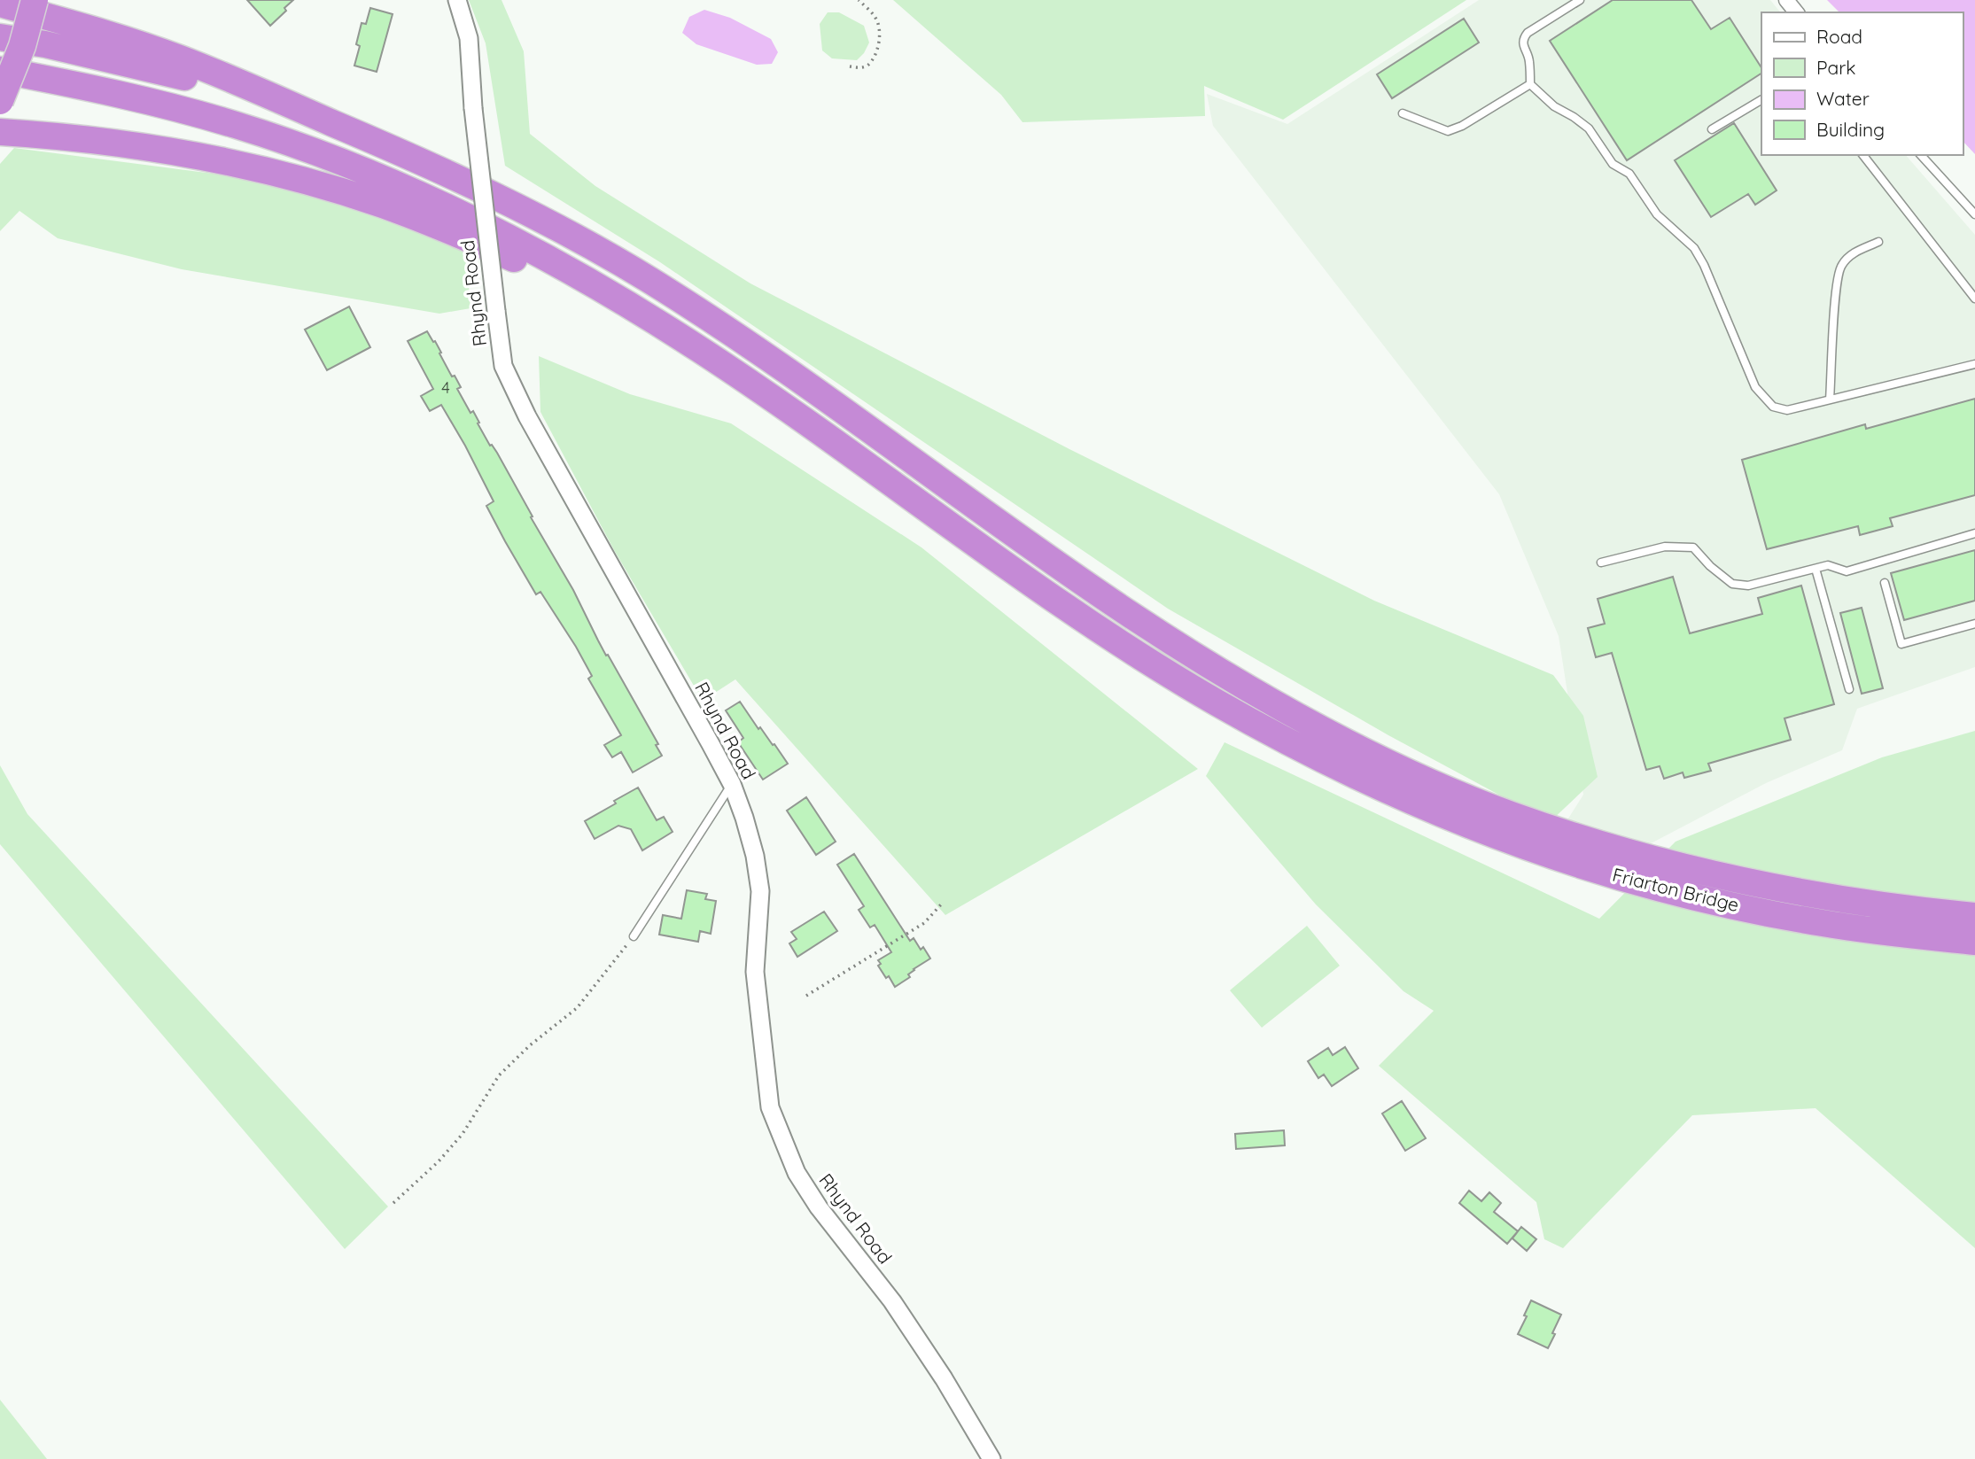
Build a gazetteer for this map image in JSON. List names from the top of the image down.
{
  "streets": {
    "highway": ["Friarton Bridge"],
    "street": ["Rhynd Road"]
  },
  "house_numbers": ["4"],
  "legend": [
    "Road",
    "Park",
    "Water",
    "Building"
  ]
}
